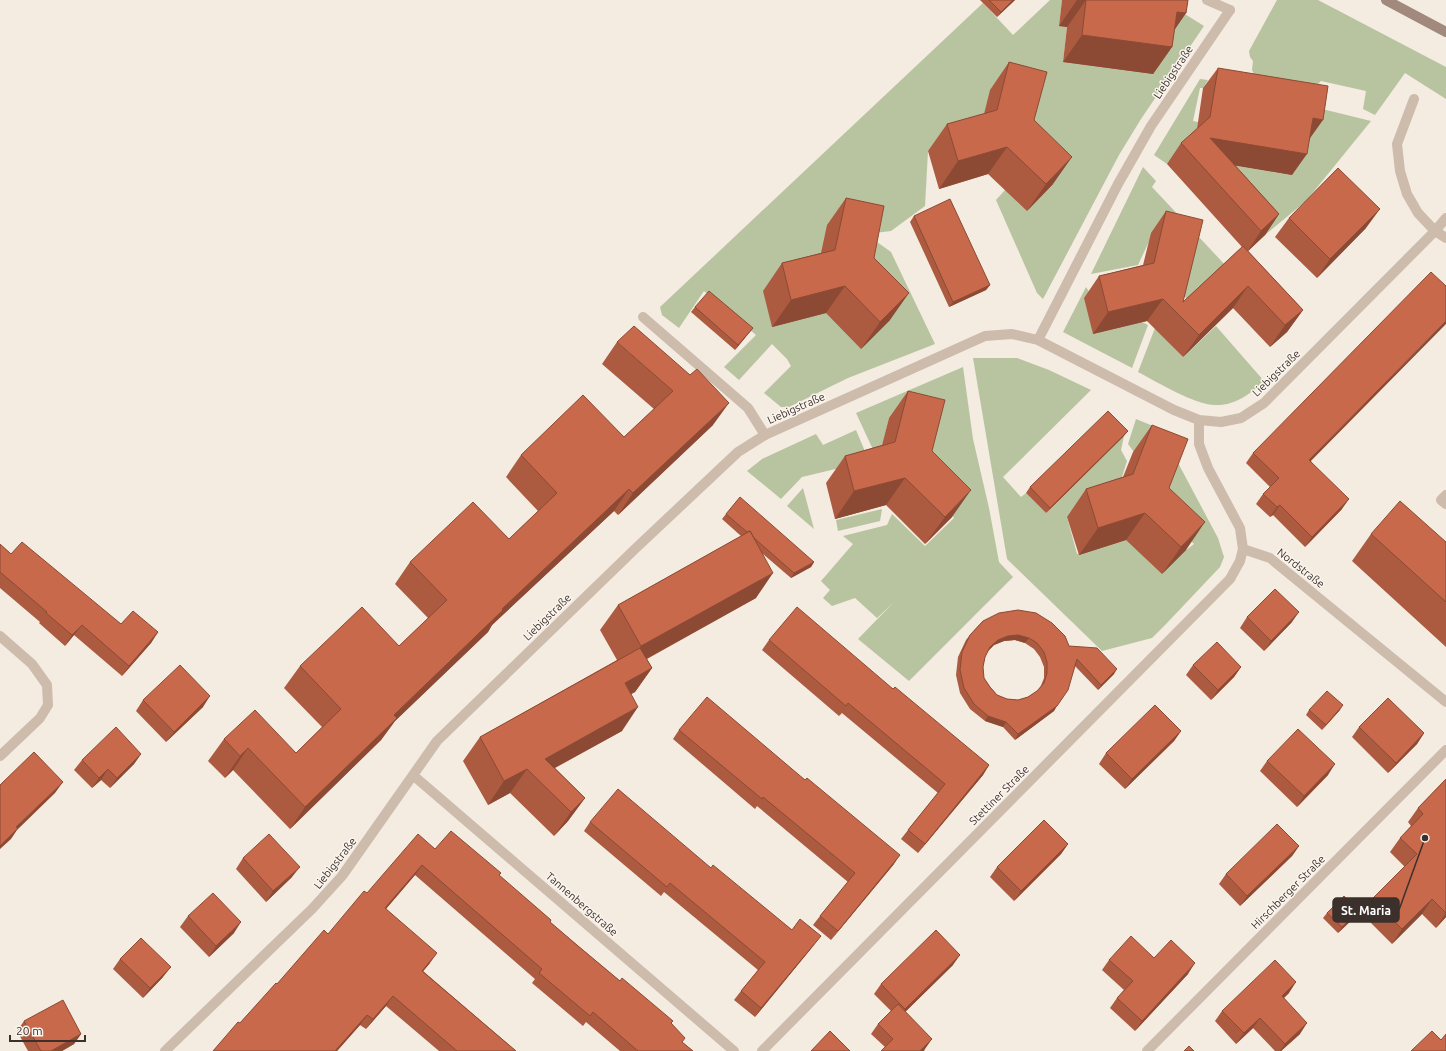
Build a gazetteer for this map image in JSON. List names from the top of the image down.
{
  "streets": {
    "street": [
      "Liebigstraße",
      "Nordstraße",
      "Stettiner Straße",
      "Hirschberger Straße",
      "Tannenbergstraße"
    ]
  },
  "crossings": [
    ["Liebigstraße", "Tannenbergstraße"],
    ["Nordstraße", "Stettiner Straße"]
  ],
  "places": ["St. Maria"],
  "scale_bar": "20 m"
}
